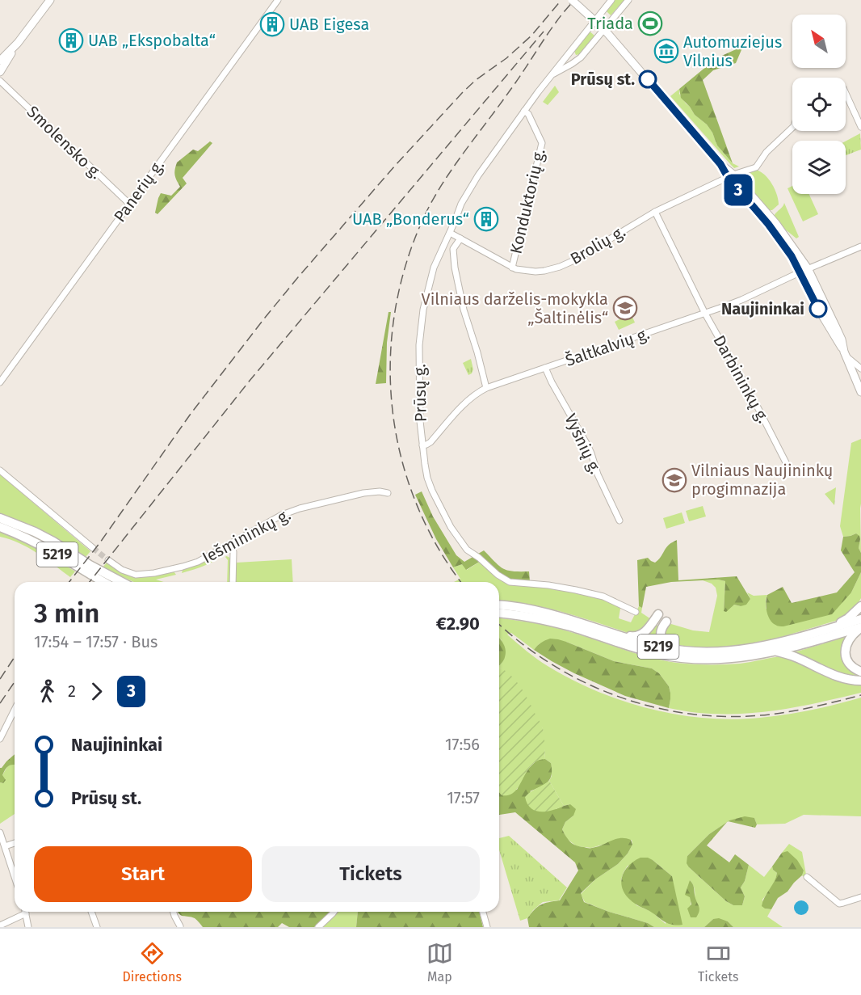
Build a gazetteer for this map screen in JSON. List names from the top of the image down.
{
  "streets": {
    "highway": ["5219"],
    "street": [
      "Smolensko g.",
      "Panerių g.",
      "Konduktorių g.",
      "Brolių g.",
      "Šaltkalvių g.",
      "Darbininkų g.",
      "Prūsų g.",
      "Vyšnių g.",
      "Iešmininkų g."
    ]
  },
  "crossings": [
    ["Smolensko g.", "Panerių g."],
    ["Konduktorių g.", "Brolių g."],
    ["Konduktorių g.", "Prūsų g."],
    ["Brolių g.", "Darbininkų g."],
    ["Brolių g.", "Prūsų g."],
    ["Šaltkalvių g.", "Darbininkų g."],
    ["Šaltkalvių g.", "Prūsų g."],
    ["Šaltkalvių g.", "Vyšnių g."]
  ],
  "places": {
    "sports": ["Triada"],
    "building": ["UAB Eigesa", "UAB „Ekspobalta“", "UAB „Bonderus“"],
    "museum": ["Automuziejus Vilnius"],
    "other": ["Prūsų st.", "Naujininkai"],
    "school or university": ["Vilniaus darželis-mokykla „Šaltinėlis“", "Vilniaus Naujininkų progimnazija"]
  },
  "lines": ["bus line 3"],
  "north": "top left",
  "page": {
    "on_map": "3",
    "heading": ["3 min", "17:54 – 17:57 · Bus", "€2.90"],
    "legs": ["2", "3"],
    "list": [
      {
        "name": "Naujininkai",
        "value": "17:56"
      },
      {
        "name": "Prūsų st.",
        "value": "17:57"
      }
    ],
    "buttons": ["Start", "Tickets"],
    "tabs": ["Directions", "Map", "Tickets"]
  }
}
